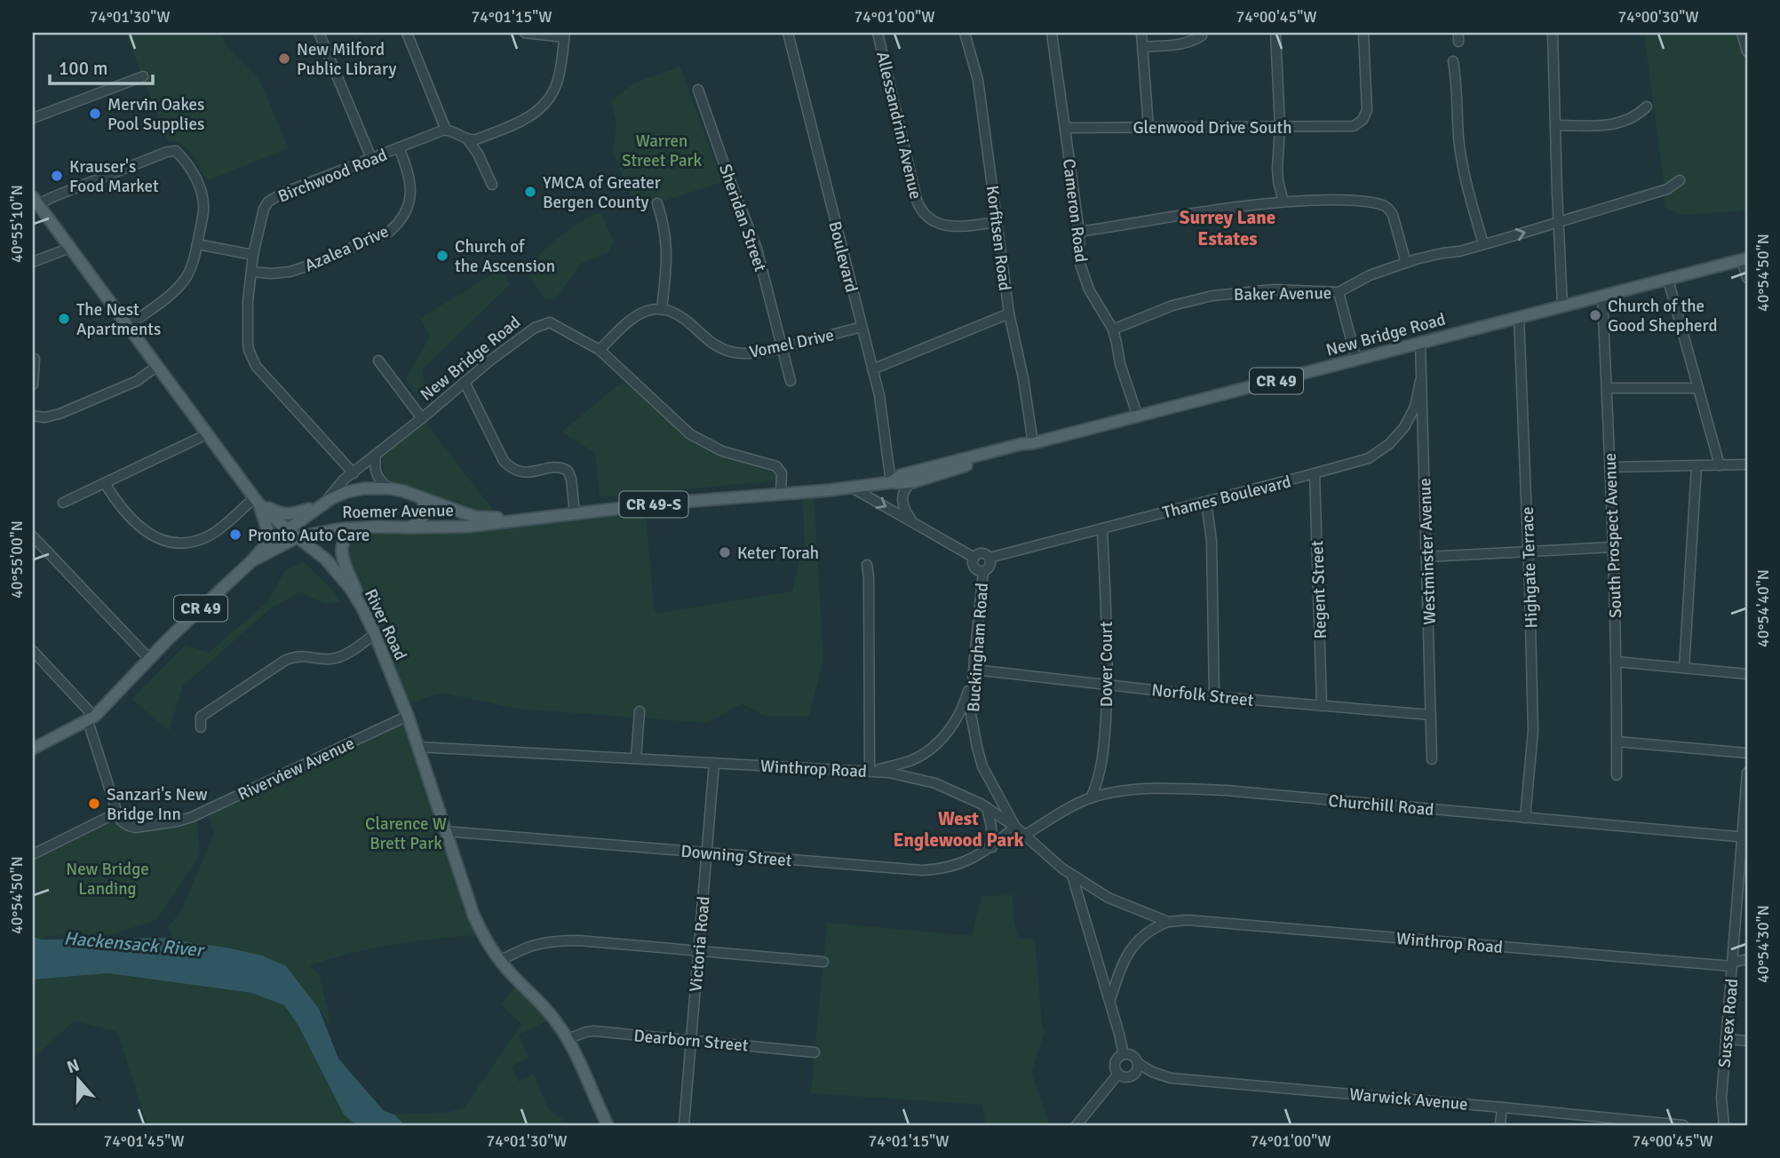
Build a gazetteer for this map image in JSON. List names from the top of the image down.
{
  "streets": {
    "main road": [
      "New Bridge Road",
      "CR 49",
      "CR 49-S",
      "Roemer Avenue",
      "River Road"
    ],
    "street": [
      "Allessandrini Avenue",
      "Glenwood Drive South",
      "Birchwood Road",
      "Cameron Road",
      "Sheridan Street",
      "Korfitsen Road",
      "Azalea Drive",
      "Boulevard",
      "Baker Avenue",
      "Vomel Drive",
      "Thames Boulevard",
      "South Prospect Avenue",
      "Westminster Avenue",
      "Highgate Terrace",
      "Regent Street",
      "Buckingham Road",
      "Dover Court",
      "Norfolk Street",
      "Riverview Avenue",
      "Winthrop Road",
      "Churchill Road",
      "Downing Street",
      "Victoria Road",
      "Sussex Road",
      "Dearborn Street",
      "Warwick Avenue"
    ]
  },
  "crossings": [
    ["Allessandrini Avenue", "Korfitsen Road"],
    ["Glenwood Drive South", "Cameron Road"],
    ["Birchwood Road", "Azalea Drive"],
    ["Birchwood Road", "New Bridge Road"],
    ["Cameron Road", "Baker Avenue"],
    ["Cameron Road", "New Bridge Road"],
    ["Sheridan Street", "Vomel Drive"],
    ["Korfitsen Road", "New Bridge Road"],
    ["Boulevard", "New Bridge Road"],
    ["Boulevard", "Vomel Drive"],
    ["New Bridge Road", "Roemer Avenue"],
    ["New Bridge Road", "South Prospect Avenue"],
    ["New Bridge Road", "Westminster Avenue"],
    ["New Bridge Road", "Highgate Terrace"],
    ["New Bridge Road", "River Road"],
    ["New Bridge Road", "Buckingham Road"],
    ["Thames Boulevard", "Westminster Avenue"],
    ["Thames Boulevard", "Regent Street"],
    ["Thames Boulevard", "Buckingham Road"],
    ["Thames Boulevard", "Dover Court"],
    ["Roemer Avenue", "River Road"],
    ["Roemer Avenue", "Buckingham Road"],
    ["Westminster Avenue", "Norfolk Street"],
    ["Highgate Terrace", "Churchill Road"],
    ["Regent Street", "Norfolk Street"],
    ["River Road", "Riverview Avenue"],
    ["River Road", "Winthrop Road"],
    ["River Road", "Downing Street"],
    ["River Road", "Dearborn Street"],
    ["Buckingham Road", "Norfolk Street"],
    ["Buckingham Road", "Winthrop Road"],
    ["Buckingham Road", "Downing Street"],
    ["Dover Court", "Norfolk Street"],
    ["Dover Court", "Churchill Road"],
    ["Winthrop Road", "Churchill Road"],
    ["Winthrop Road", "Downing Street"],
    ["Winthrop Road", "Victoria Road"],
    ["Winthrop Road", "Sussex Road"],
    ["Churchill Road", "Sussex Road"],
    ["Downing Street", "Victoria Road"],
    ["Victoria Road", "Dearborn Street"]
  ],
  "districts": ["Surrey Lane Estates", "West Englewood Park"],
  "water": ["Hackensack River"],
  "parks": ["Warren Street Park", "Clarence W Brett Park", "New Bridge Landing"],
  "places": [
    "New Milford Public Library",
    "Mervin Oakes Pool Supplies",
    "Krauser's Food Market",
    "YMCA of Greater Bergen County",
    "Church of the Ascension",
    "Church of the Good Shepherd",
    "The Nest Apartments",
    "Pronto Auto Care",
    "Keter Torah",
    "Sanzari's New Bridge Inn"
  ],
  "scale_bar": "100 m",
  "north": "top",
  "coordinates": [
    "74°01'30\"W",
    "74°01'15\"W",
    "74°01'00\"W",
    "74°00'45\"W",
    "74°00'30\"W",
    "40°55'10\"N",
    "40°54'50\"N",
    "40°55'00\"N",
    "40°54'40\"N",
    "40°54'30\"N",
    "74°01'45\"W"
  ]
}
